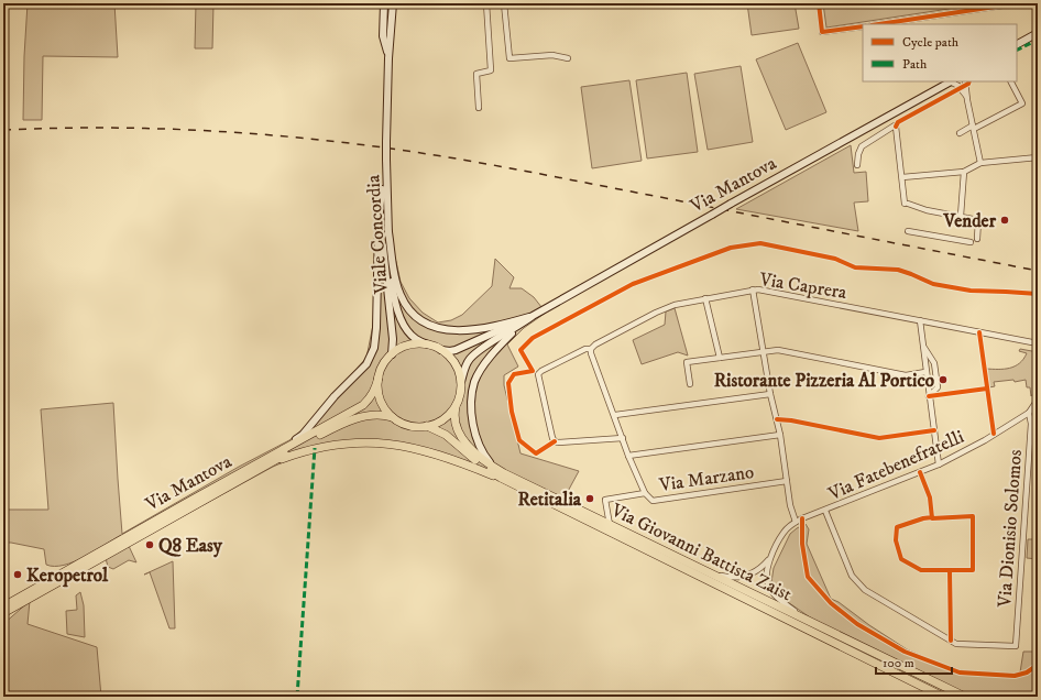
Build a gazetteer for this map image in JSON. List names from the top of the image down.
{
  "streets": {
    "main road": ["Via Mantova", "Viale Concordia", "Via Giovanni Battista Zaist"],
    "street": [
      "Via Caprera",
      "Via Fatebenefratelli",
      "Via Marzano",
      "Via Dionisio Solomos"
    ]
  },
  "crossings": [
    ["Via Mantova", "Viale Concordia"],
    ["Via Mantova", "Via Giovanni Battista Zaist"],
    ["Viale Concordia", "Via Giovanni Battista Zaist"],
    ["Via Fatebenefratelli", "Via Dionisio Solomos"],
    ["Via Fatebenefratelli", "Via Giovanni Battista Zaist"],
    ["Via Marzano", "Via Giovanni Battista Zaist"]
  ],
  "places": [
    "Vender",
    "Ristorante Pizzeria Al Portico",
    "Retitalia",
    "Q8 Easy",
    "Keropetrol"
  ],
  "legend": ["Cycle path", "Path"],
  "scale_bar": "100 m"
}
